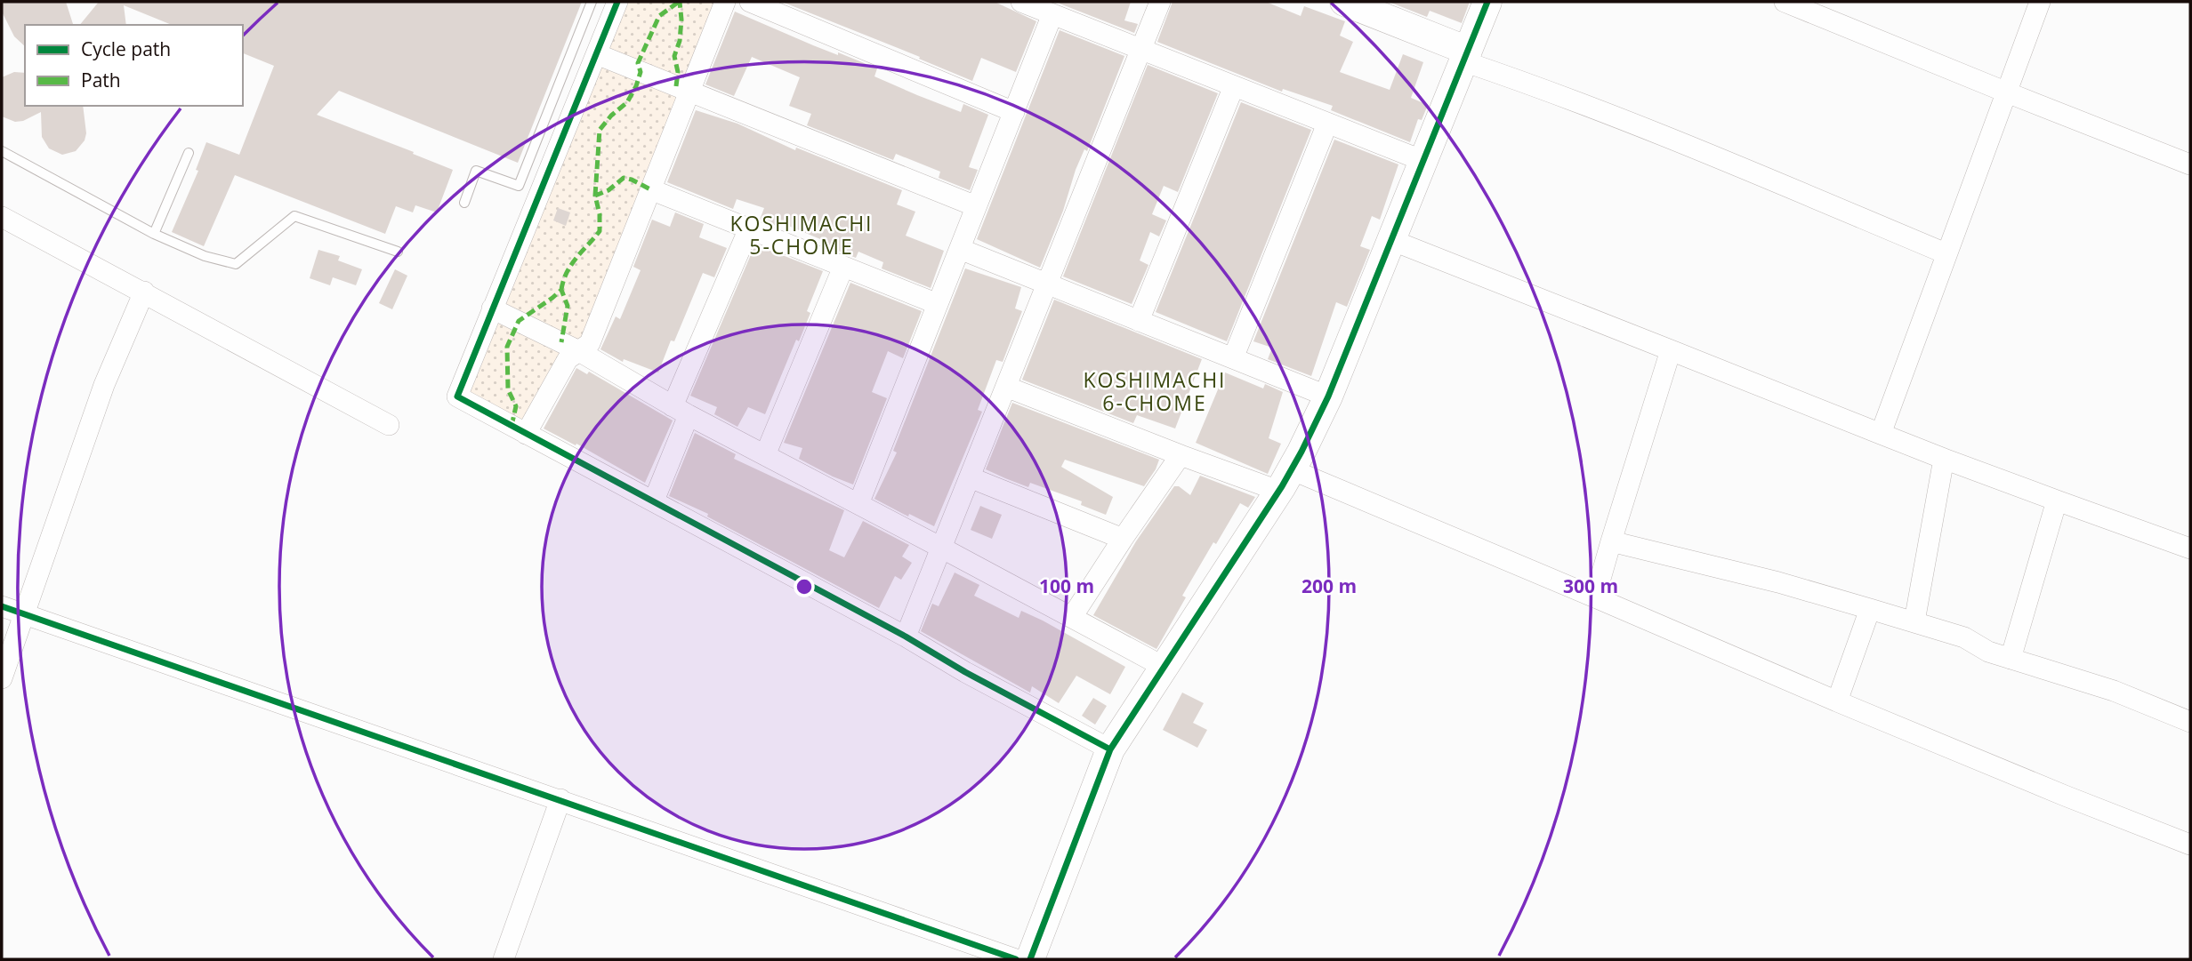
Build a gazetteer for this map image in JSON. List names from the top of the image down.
{
  "districts": ["KOSHIMACHI 5-CHOME", "KOSHIMACHI 6-CHOME"],
  "legend": ["Cycle path", "Path"],
  "rings": ["100 m", "200 m", "300 m"]
}
